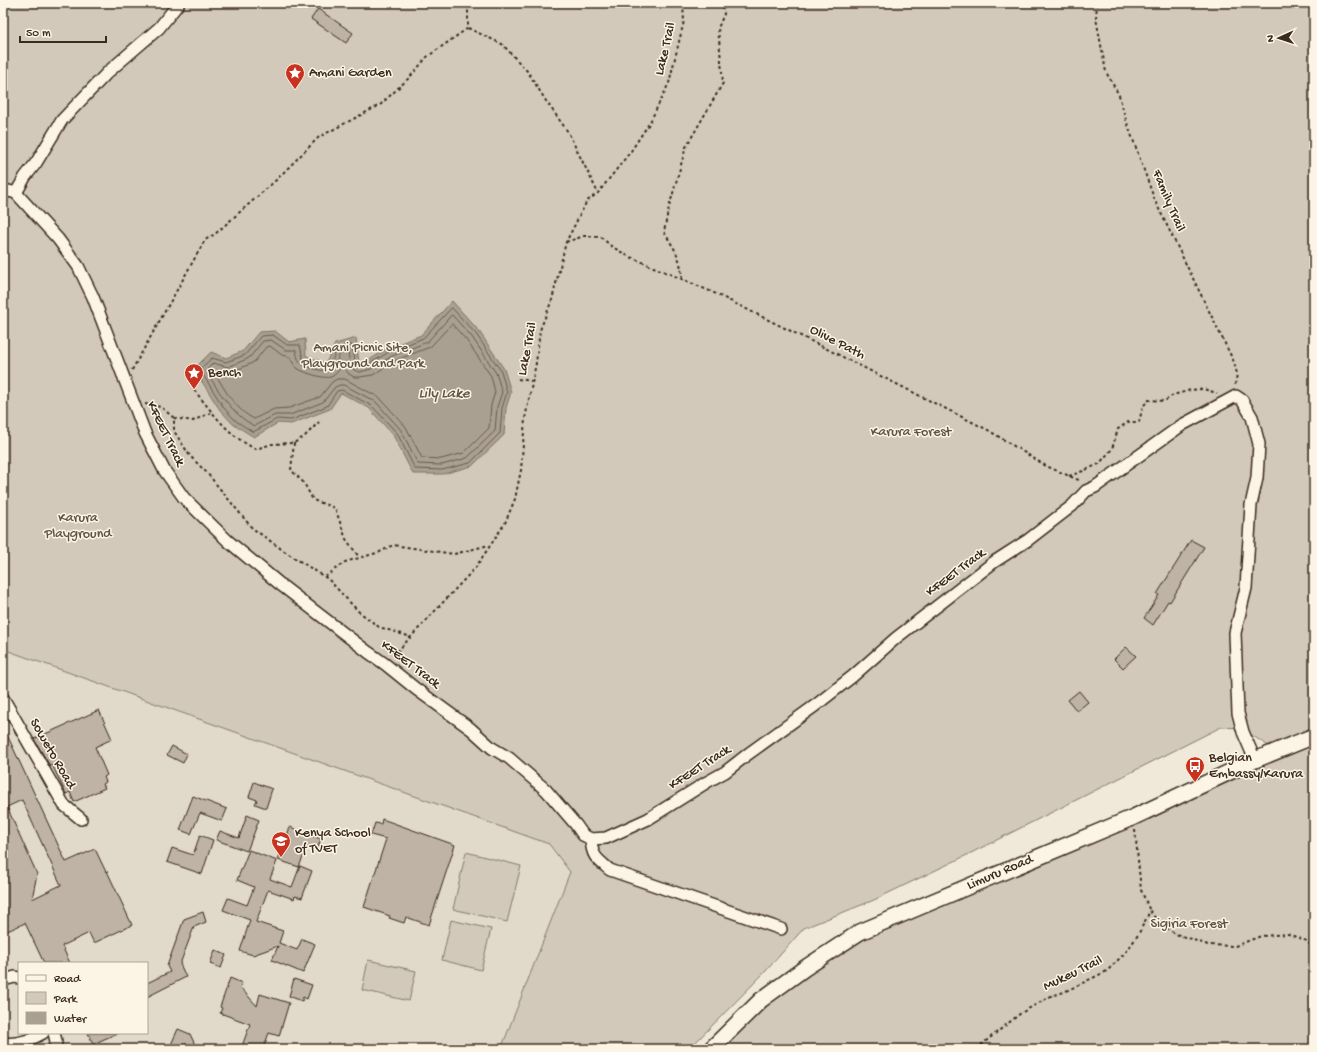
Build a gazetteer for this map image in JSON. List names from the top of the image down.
{
  "streets": {
    "main road": ["Limuru Road"],
    "street": ["KFEET Track", "Soweto Road"],
    "path": [
      "Lake Trail",
      "Family Trail",
      "Olive Path",
      "Mukeu Trail"
    ]
  },
  "crossings": [
    ["Lake Trail", "Olive Path"],
    ["Lake Trail", "KFEET Track"],
    ["Family Trail", "KFEET Track"],
    ["Olive Path", "KFEET Track"]
  ],
  "water": ["Lily Lake"],
  "parks": [
    "Amani Picnic Site, Playground and Park",
    "Karura Forest",
    "Karura Playground",
    "Sigiria Forest"
  ],
  "places": {
    "place": ["Amani Garden", "Bench"],
    "bus stop": ["Belgian Embassy/Karura"],
    "school or university": ["Kenya School of TVET"]
  },
  "legend": ["Road", "Park", "Water"],
  "scale_bar": "50 m",
  "north": "left"
}
